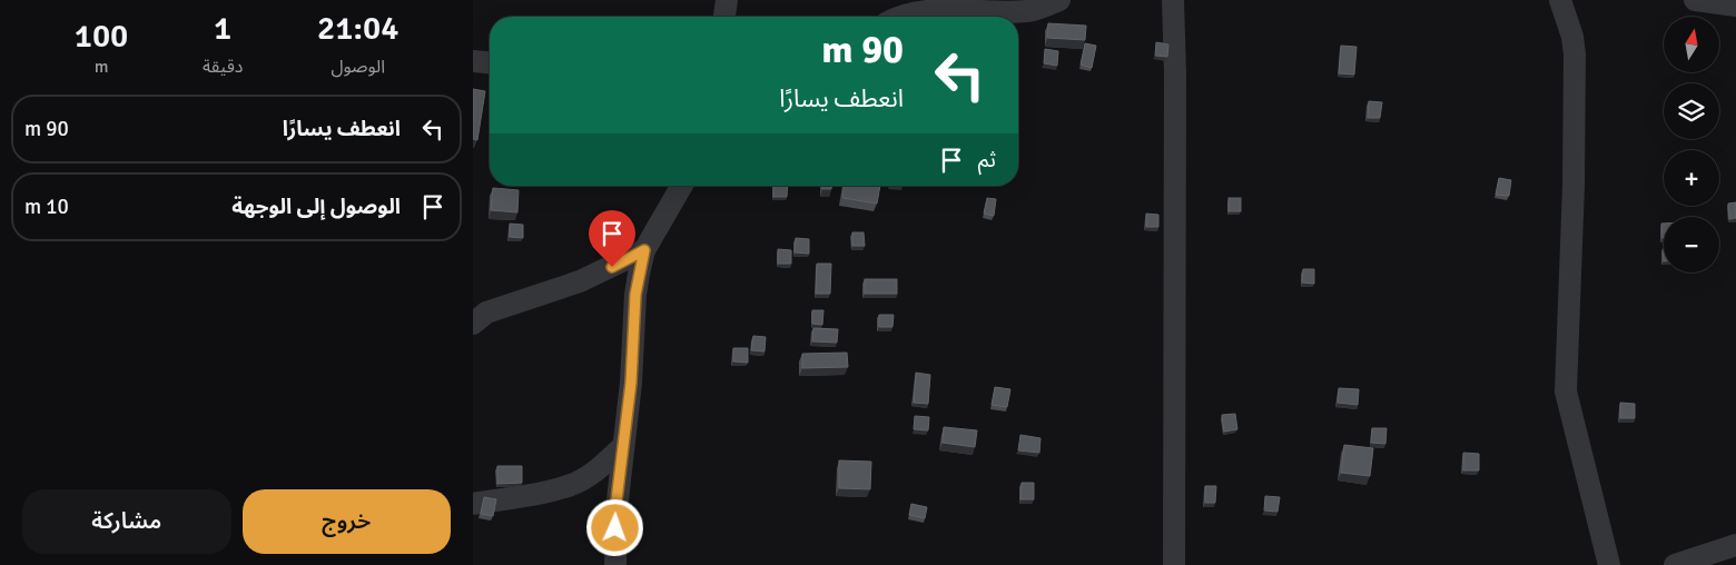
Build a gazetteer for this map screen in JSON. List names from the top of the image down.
{
  "north": "top",
  "page": {
    "eta": [
      "21:04",
      "الوصول",
      "1",
      "دقيقة",
      "100",
      "m"
    ],
    "map_buttons": ["+", "−"],
    "turn": ["90 m", "انعطف يسارًا"],
    "list": [
      {
        "name": "انعطف يسارًا",
        "value": "90 m"
      },
      {
        "name": "الوصول إلى الوجهة",
        "value": "10 m"
      }
    ],
    "then": "ثم",
    "buttons": ["خروج", "مشاركة"]
  }
}
